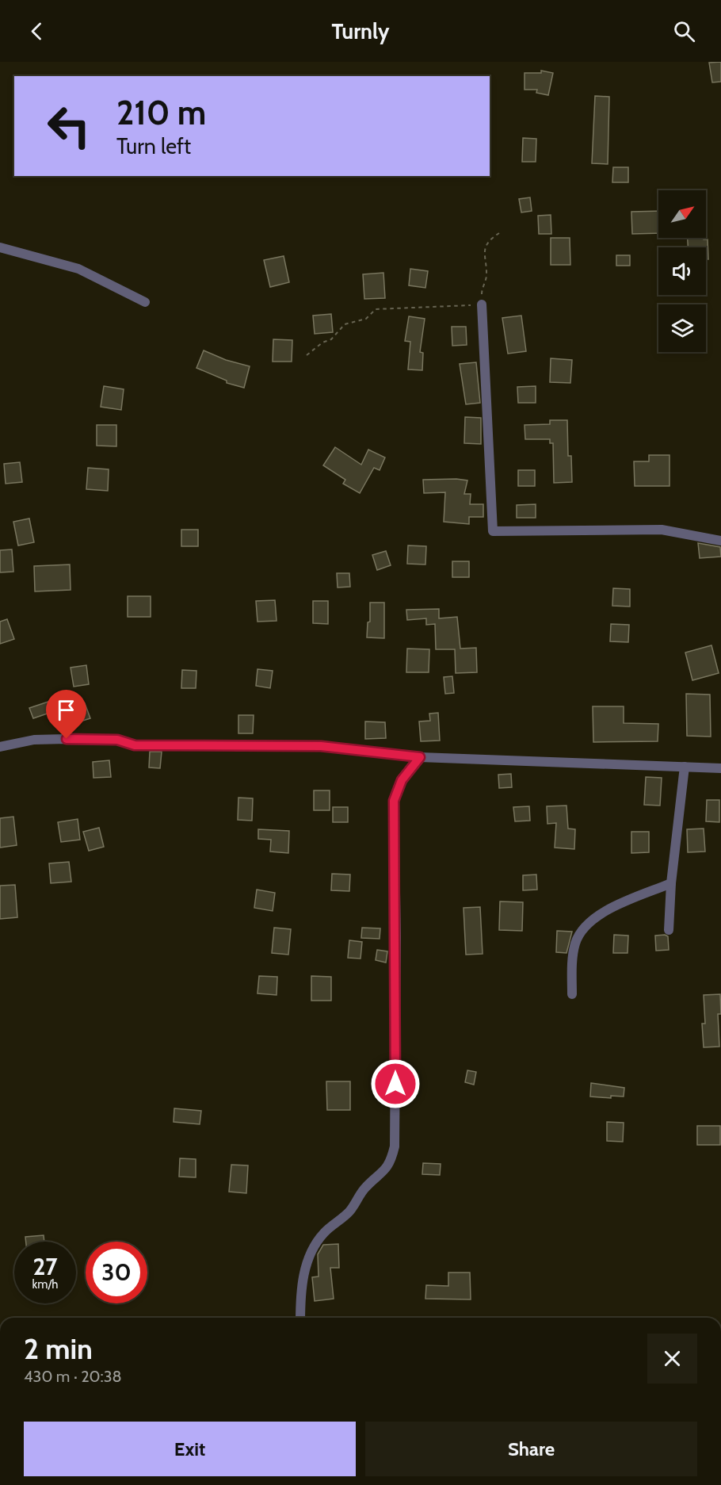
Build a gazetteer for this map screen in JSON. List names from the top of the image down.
{
  "north": "top right",
  "page": {
    "header": "Turnly",
    "turn": ["210 m", "Turn left"],
    "speed": "27 km/h",
    "limit": "30",
    "heading": ["2 min", "430 m · 20:38"],
    "buttons": ["Exit", "Share"]
  }
}
